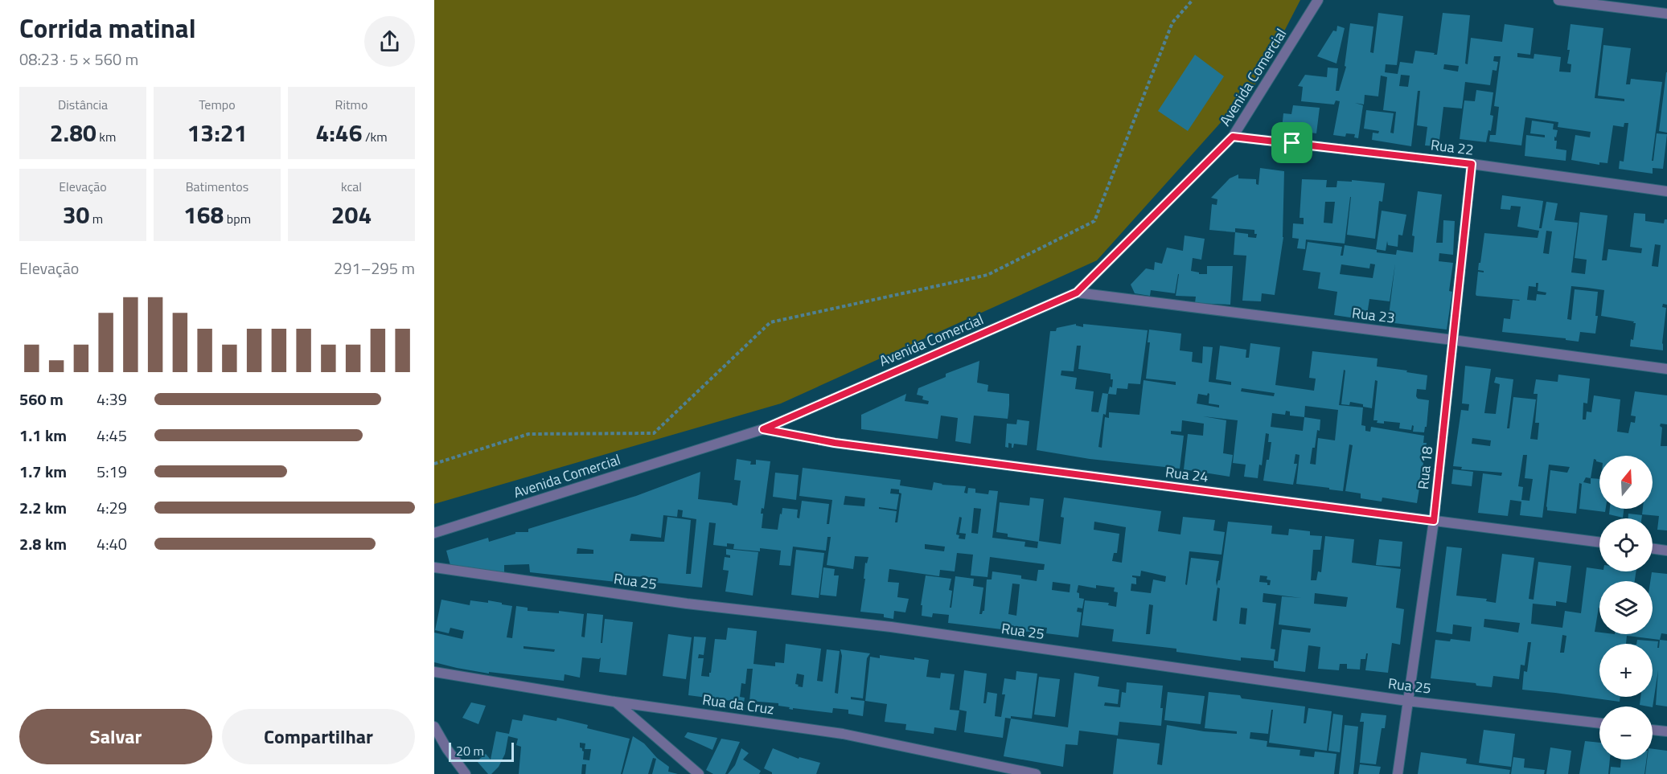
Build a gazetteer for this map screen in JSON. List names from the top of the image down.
{
  "streets": {
    "street": [
      "Avenida Comercial",
      "Rua 22",
      "Rua 23",
      "Rua 18",
      "Rua 24",
      "Rua 25",
      "Rua da Cruz"
    ]
  },
  "crossings": [
    ["Avenida Comercial", "Rua 22"],
    ["Avenida Comercial", "Rua 23"],
    ["Avenida Comercial", "Rua 24"],
    ["Rua 22", "Rua 18"],
    ["Rua 23", "Rua 18"],
    ["Rua 18", "Rua 24"],
    ["Rua 18", "Rua 25"]
  ],
  "scale_bar": "20 m",
  "north": "top",
  "page": {
    "heading": ["Corrida matinal", "08:23 · 5 × 560 m"],
    "stats": [
      ["Distância", "2.80 km"],
      ["Tempo", "13:21"],
      ["Ritmo", "4:46 /km"],
      ["Elevação", "30 m"],
      ["Batimentos", "168 bpm"],
      ["kcal", "204"]
    ],
    "chart": ["Elevação", "291–295 m"],
    "list": [
      {
        "name": "560 m",
        "note": "4:39"
      },
      {
        "name": "1.1 km",
        "note": "4:45"
      },
      {
        "name": "1.7 km",
        "note": "5:19"
      },
      {
        "name": "2.2 km",
        "note": "4:29"
      },
      {
        "name": "2.8 km",
        "note": "4:40"
      }
    ],
    "map_buttons": ["+", "−"],
    "buttons": ["Salvar", "Compartilhar"],
    "scale": "20 m"
  }
}
